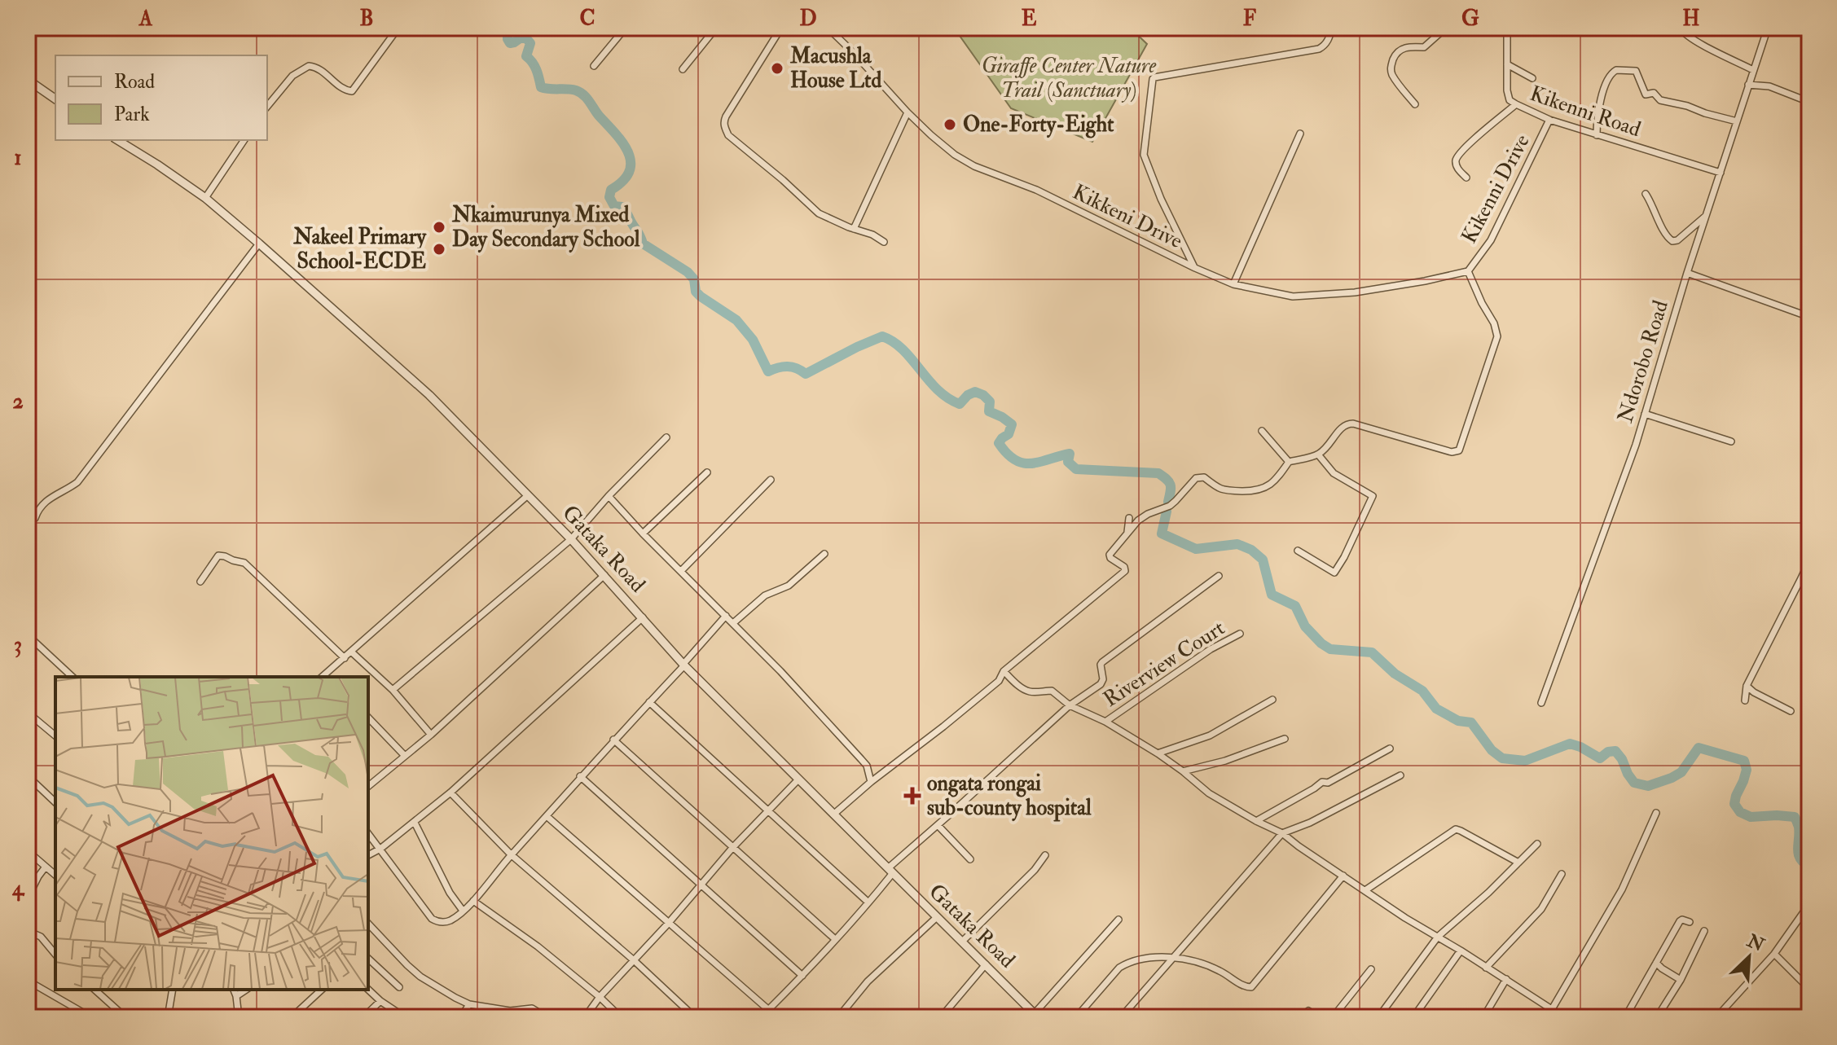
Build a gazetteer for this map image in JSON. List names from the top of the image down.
{
  "streets": {
    "street": [
      "Kikenni Road",
      "Kikenni Drive",
      "Kikkeni Drive",
      "Ndorobo Road",
      "Gataka Road",
      "Riverview Court"
    ]
  },
  "crossings": [
    ["Kikenni Road", "Kikenni Drive"],
    ["Kikenni Road", "Ndorobo Road"],
    ["Kikenni Drive", "Kikkeni Drive"]
  ],
  "parks": ["Giraffe Center Nature Trail (Sanctuary)"],
  "places": {
    "other": [
      "Macushla House Ltd",
      "One-Forty-Eight",
      "Nkaimurunya Mixed Day Secondary School",
      "Nakeel Primary School-ECDE"
    ],
    "health": ["ongata rongai sub-county hospital"]
  },
  "legend": ["Road", "Park"],
  "north": "top right",
  "grid": {
    "columns": [
      "A",
      "B",
      "C",
      "D",
      "E",
      "F",
      "G",
      "H"
    ],
    "rows": [
      "1",
      "2",
      "3",
      "4"
    ]
  }
}
